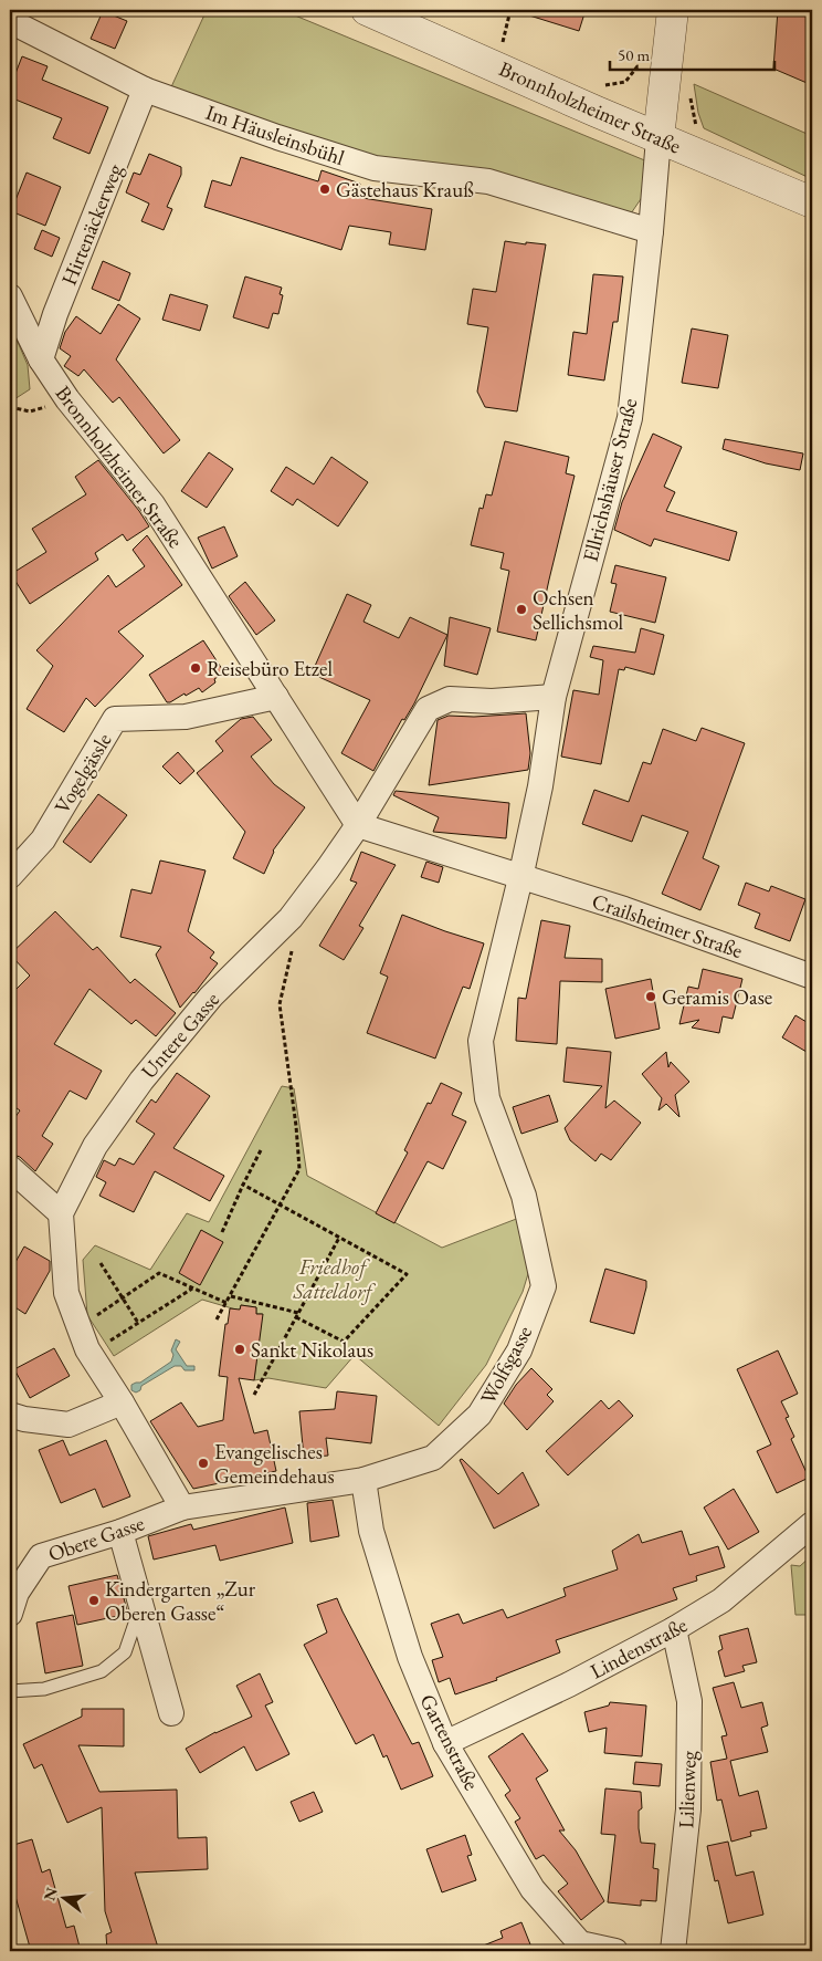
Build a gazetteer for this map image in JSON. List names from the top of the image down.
{
  "streets": {
    "street": [
      "Bronnholzheimer Straße",
      "Im Häusleinsbühl",
      "Hirtenäckerweg",
      "Ellrichshäuser Straße",
      "Vogelgässle",
      "Crailsheimer Straße",
      "Untere Gasse",
      "Wolfsgasse",
      "Obere Gasse",
      "Lindenstraße",
      "Gartenstraße",
      "Lilienweg"
    ]
  },
  "crossings": [
    ["Bronnholzheimer Straße", "Hirtenäckerweg"],
    ["Bronnholzheimer Straße", "Ellrichshäuser Straße"],
    ["Bronnholzheimer Straße", "Vogelgässle"],
    ["Bronnholzheimer Straße", "Untere Gasse"],
    ["Im Häusleinsbühl", "Hirtenäckerweg"],
    ["Im Häusleinsbühl", "Ellrichshäuser Straße"],
    ["Ellrichshäuser Straße", "Crailsheimer Straße"],
    ["Ellrichshäuser Straße", "Untere Gasse"],
    ["Ellrichshäuser Straße", "Wolfsgasse"],
    ["Crailsheimer Straße", "Wolfsgasse"],
    ["Wolfsgasse", "Obere Gasse"],
    ["Wolfsgasse", "Gartenstraße"],
    ["Lindenstraße", "Gartenstraße"],
    ["Lindenstraße", "Lilienweg"]
  ],
  "parks": ["Friedhof Satteldorf"],
  "places": [
    "Gästehaus Krauß",
    "Ochsen Sellichsmol",
    "Reisebüro Etzel",
    "Geramis Oase",
    "Sankt Nikolaus",
    "Evangelisches Gemeindehaus",
    "Kindergarten „Zur Oberen Gasse“"
  ],
  "scale_bar": "50 m",
  "north": "left"
}
